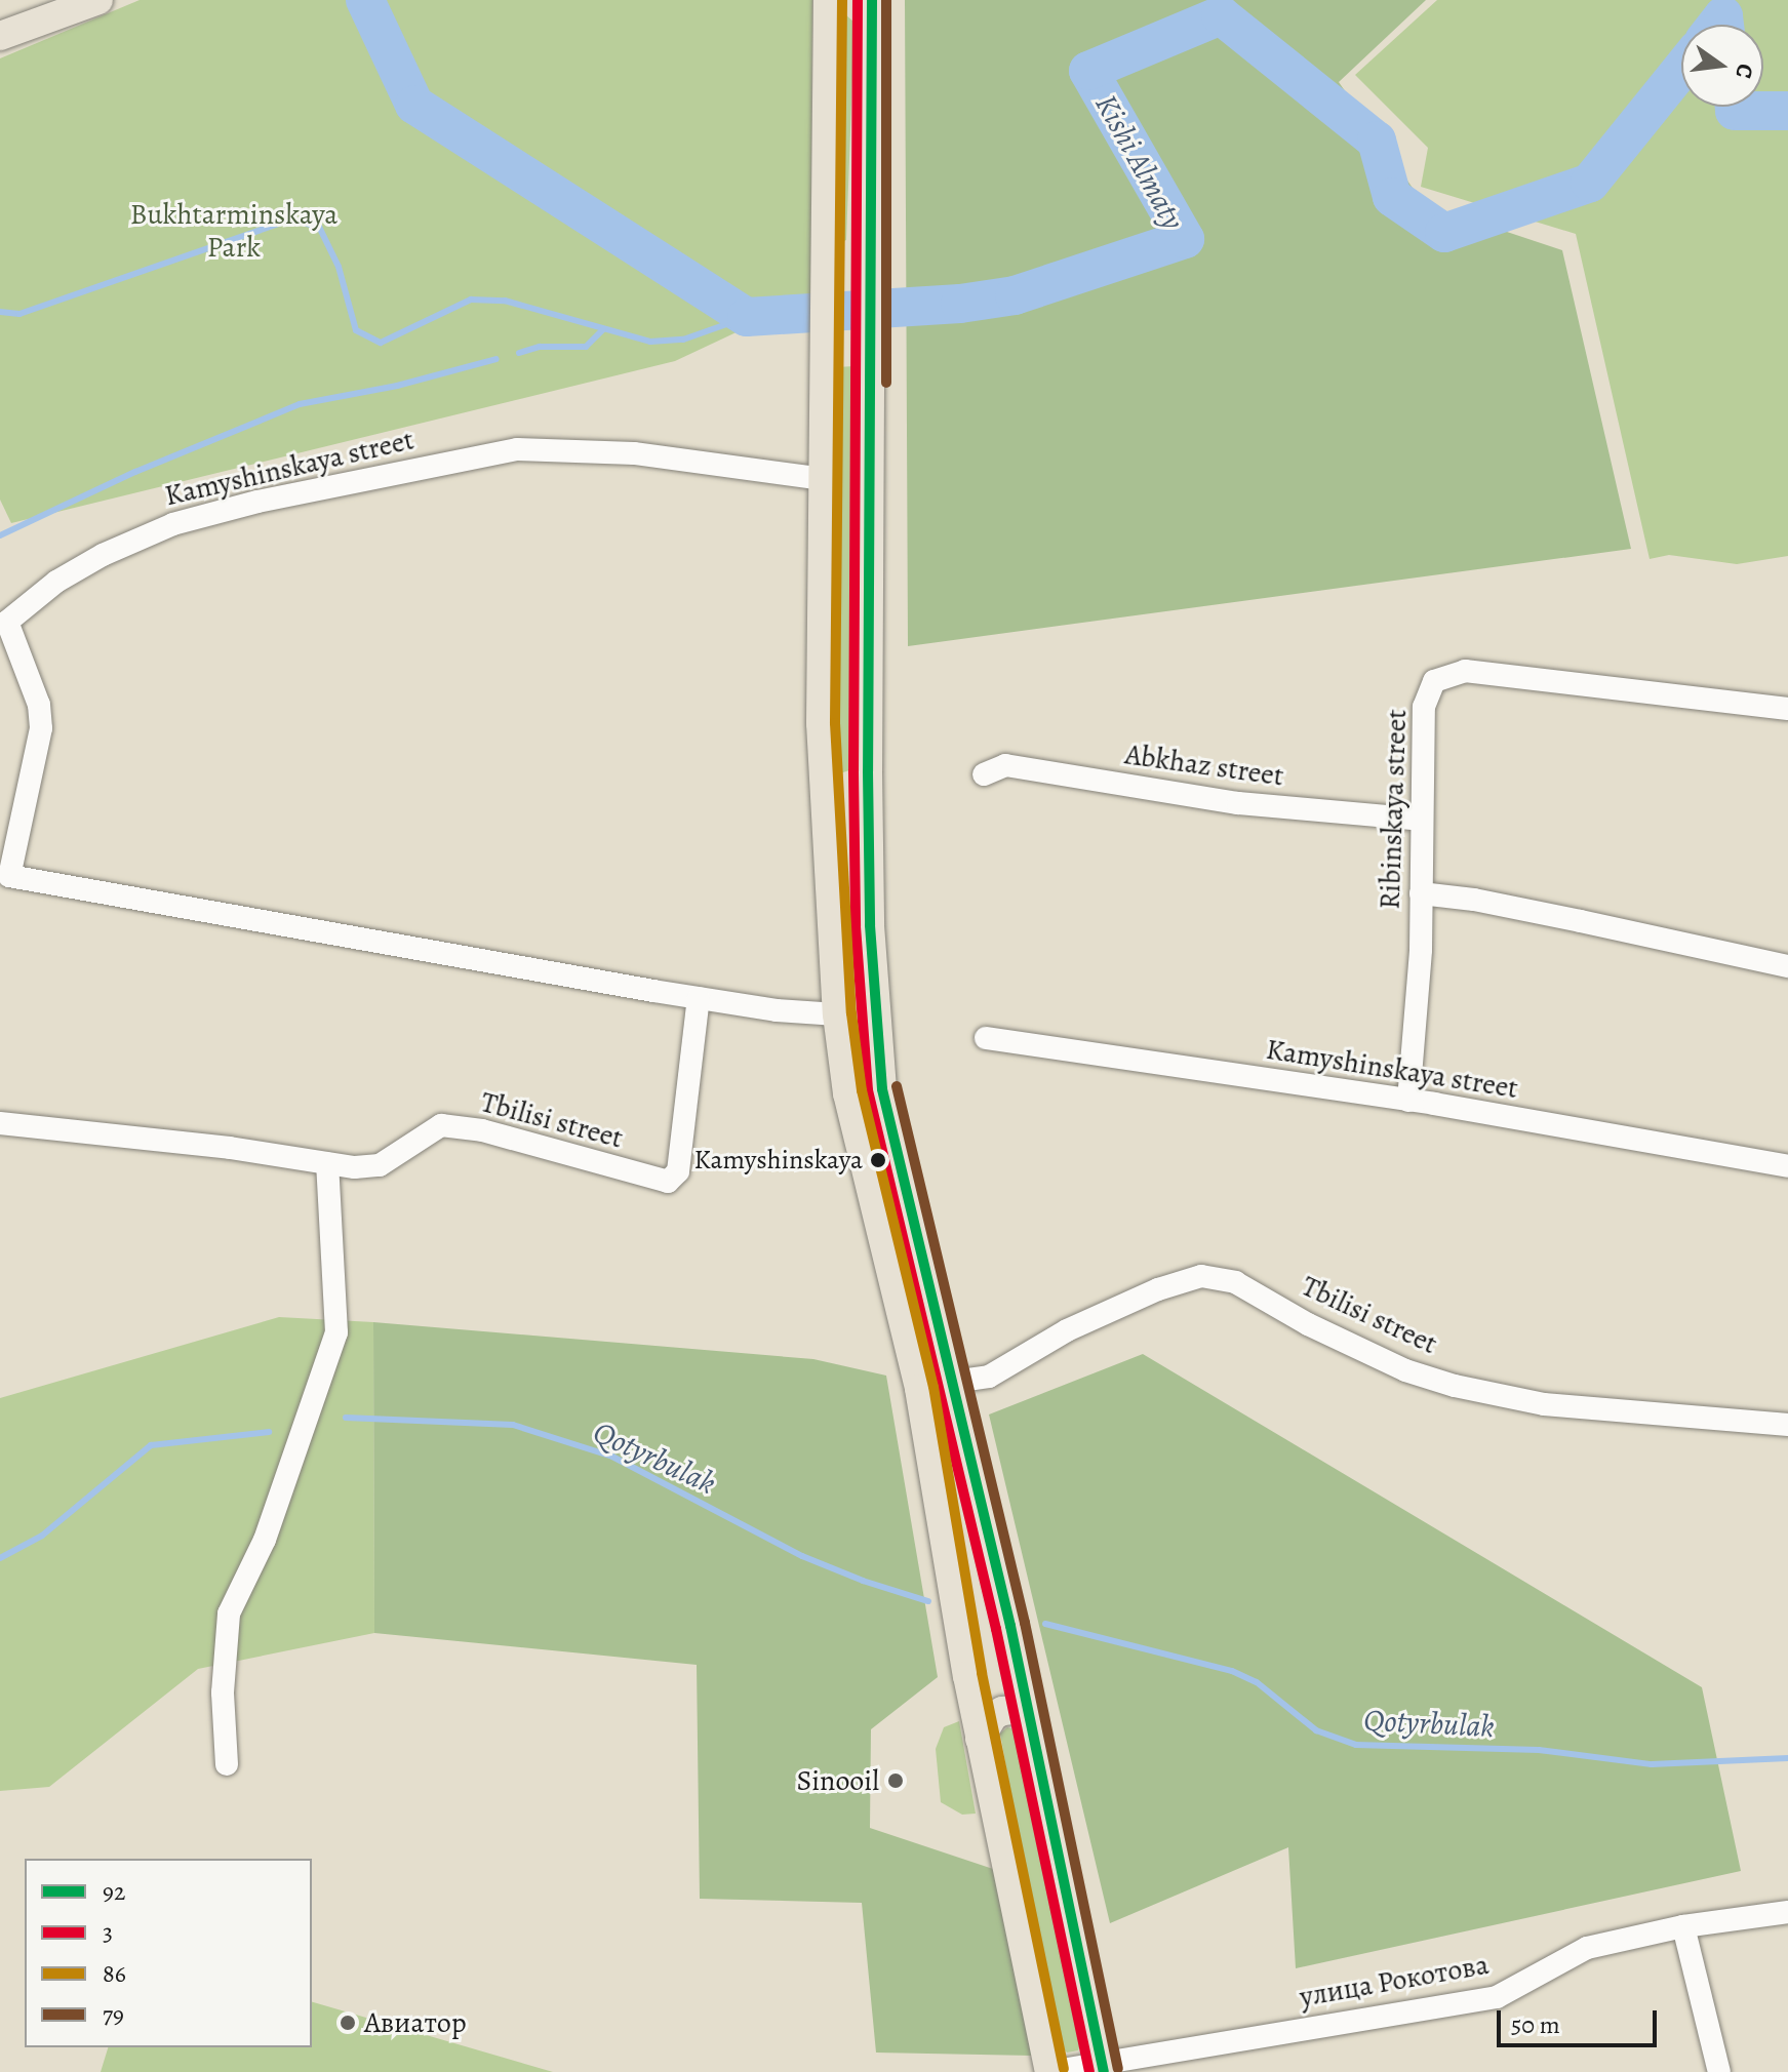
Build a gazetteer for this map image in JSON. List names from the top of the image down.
{
  "streets": {
    "street": [
      "Kamyshinskaya street",
      "Abkhaz street",
      "Ribinskaya street",
      "Tbilisi street",
      "улица Рокотова"
    ]
  },
  "crossings": [
    ["Kamyshinskaya street", "Ribinskaya street"],
    ["Kamyshinskaya street", "Tbilisi street"],
    ["Abkhaz street", "Ribinskaya street"]
  ],
  "water": ["Kіshі Almaty", "Qotyrbulak"],
  "parks": ["Bukhtarminskaya Park"],
  "places": ["Kamyshinskaya", "Sinooil", "Авиатор"],
  "lines": [
    "transit line 92",
    "transit line 3",
    "transit line 86",
    "transit line 79"
  ],
  "legend": [
    "92",
    "3",
    "86",
    "79"
  ],
  "scale_bar": "50 m",
  "north": "right"
}
